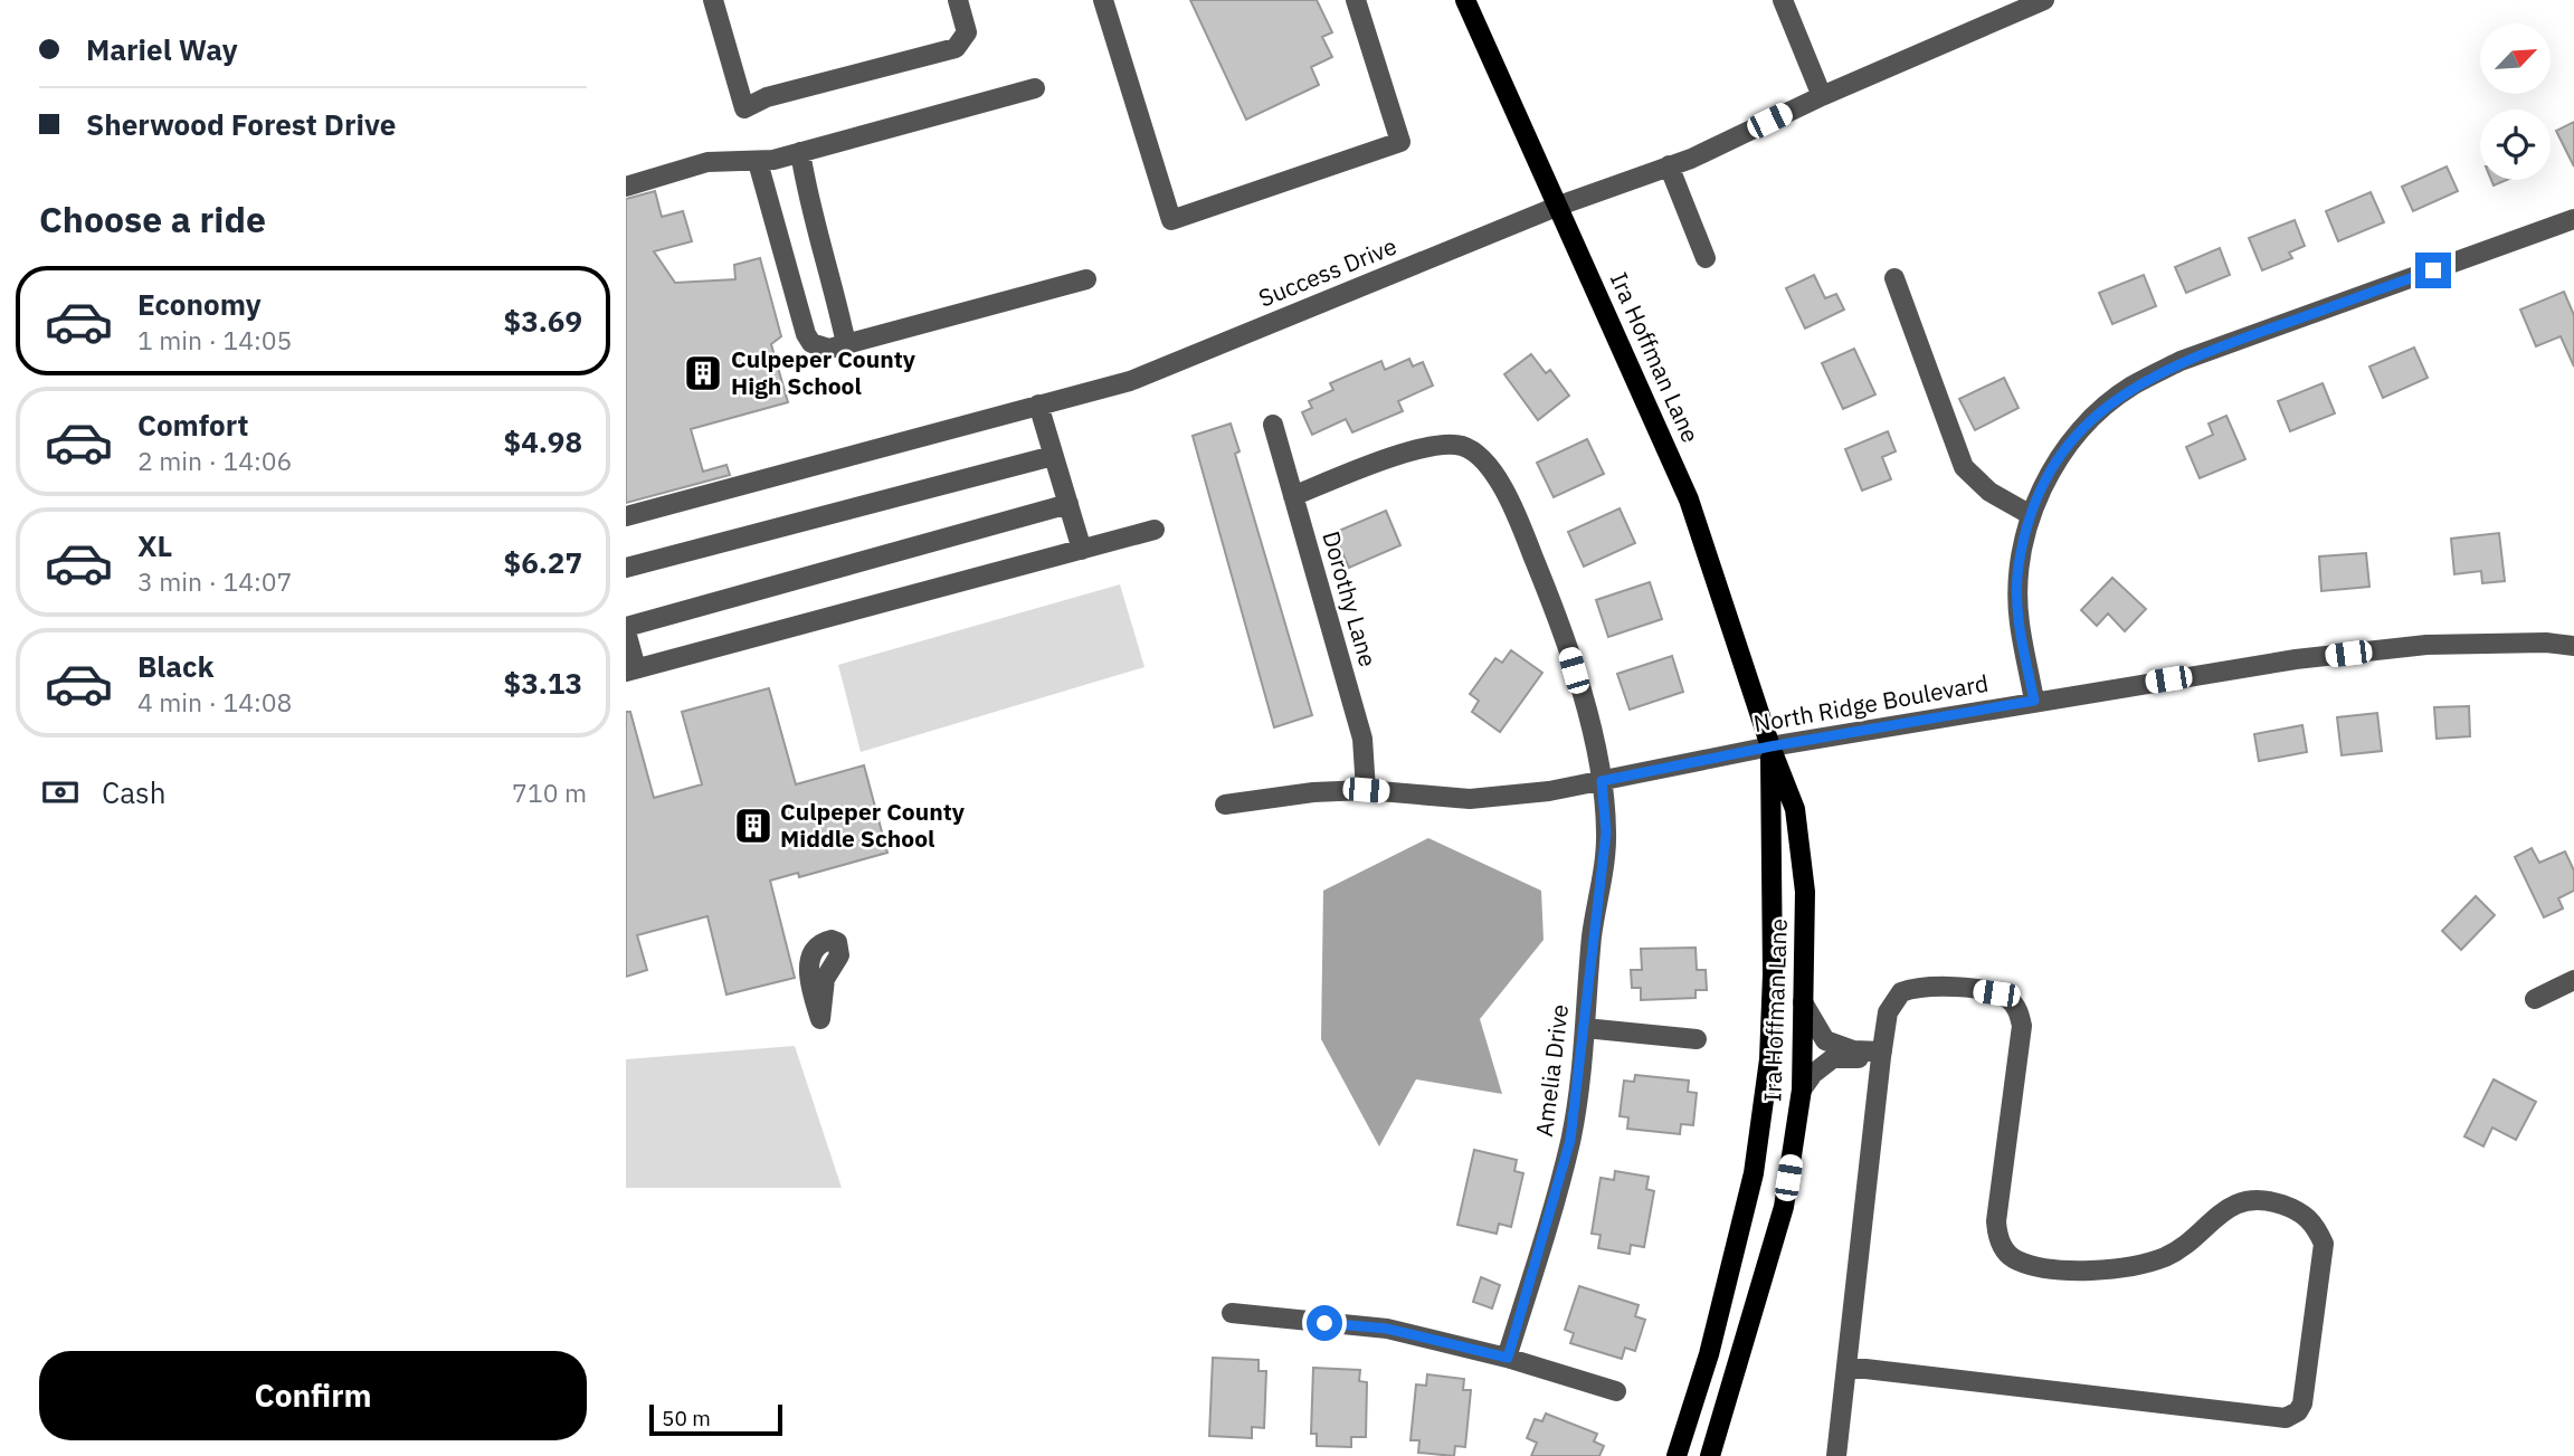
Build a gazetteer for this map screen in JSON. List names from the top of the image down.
{
  "streets": {
    "main road": ["Ira Hoffman Lane"],
    "street": [
      "Success Drive",
      "Dorothy Lane",
      "North Ridge Boulevard",
      "Amelia Drive"
    ]
  },
  "crossings": [
    ["Success Drive", "Ira Hoffman Lane"],
    ["Ira Hoffman Lane", "North Ridge Boulevard"],
    ["Dorothy Lane", "North Ridge Boulevard"],
    ["Dorothy Lane", "Amelia Drive"],
    ["North Ridge Boulevard", "Amelia Drive"]
  ],
  "places": {
    "building": ["Culpeper County High School", "Culpeper County Middle School"]
  },
  "scale_bar": "50 m",
  "north": "top right",
  "page": {
    "banner": ["Mariel Way", "Sherwood Forest Drive"],
    "heading": "Choose a ride",
    "list": [
      {
        "name": "Economy",
        "note": "1 min · 14:05",
        "value": "$3.69"
      },
      {
        "name": "Comfort",
        "note": "2 min · 14:06",
        "value": "$4.98"
      },
      {
        "name": "XL",
        "note": "3 min · 14:07",
        "value": "$6.27"
      },
      {
        "name": "Black",
        "note": "4 min · 14:08",
        "value": "$3.13"
      }
    ],
    "pay": ["Cash", "710 m"],
    "buttons": "Confirm",
    "scale": "50 m"
  }
}
